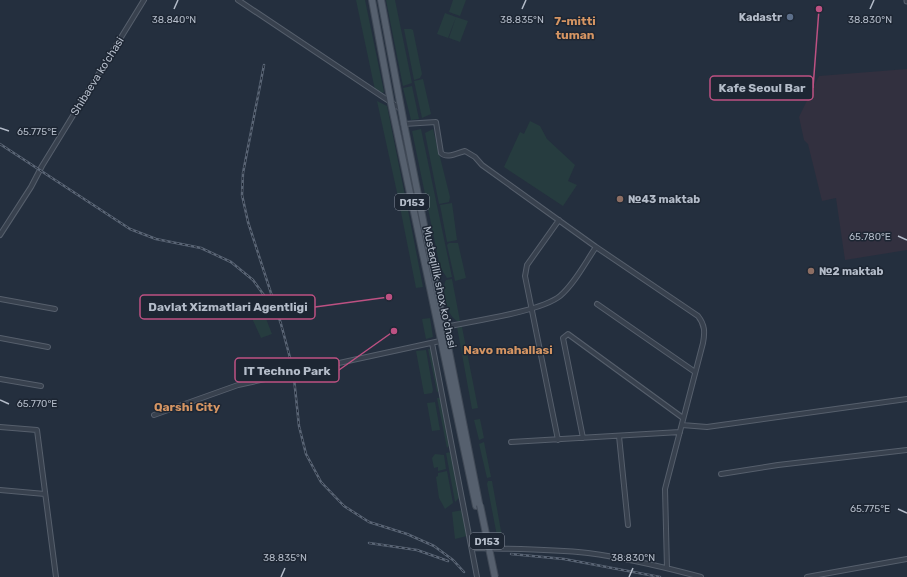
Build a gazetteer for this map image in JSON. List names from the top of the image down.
{
  "streets": {
    "main road": ["D153", "Mustaqillik shox ko'chasi"],
    "street": ["Shibaeva ko'chasi"]
  },
  "crossings": [
    ["D153", "Mustaqillik shox ko'chasi"]
  ],
  "districts": ["7-mitti tuman", "Navo mahallasi", "Qarshi City"],
  "places": [
    "Kafe Seoul Bar",
    "Kadastr",
    "№43 maktab",
    "№2 maktab",
    "Davlat Xizmatlari Agentligi",
    "IT Techno Park"
  ],
  "coordinates": [
    "38.840°N",
    "38.835°N",
    "38.830°N",
    "65.775°E",
    "65.780°E",
    "65.770°E"
  ]
}
